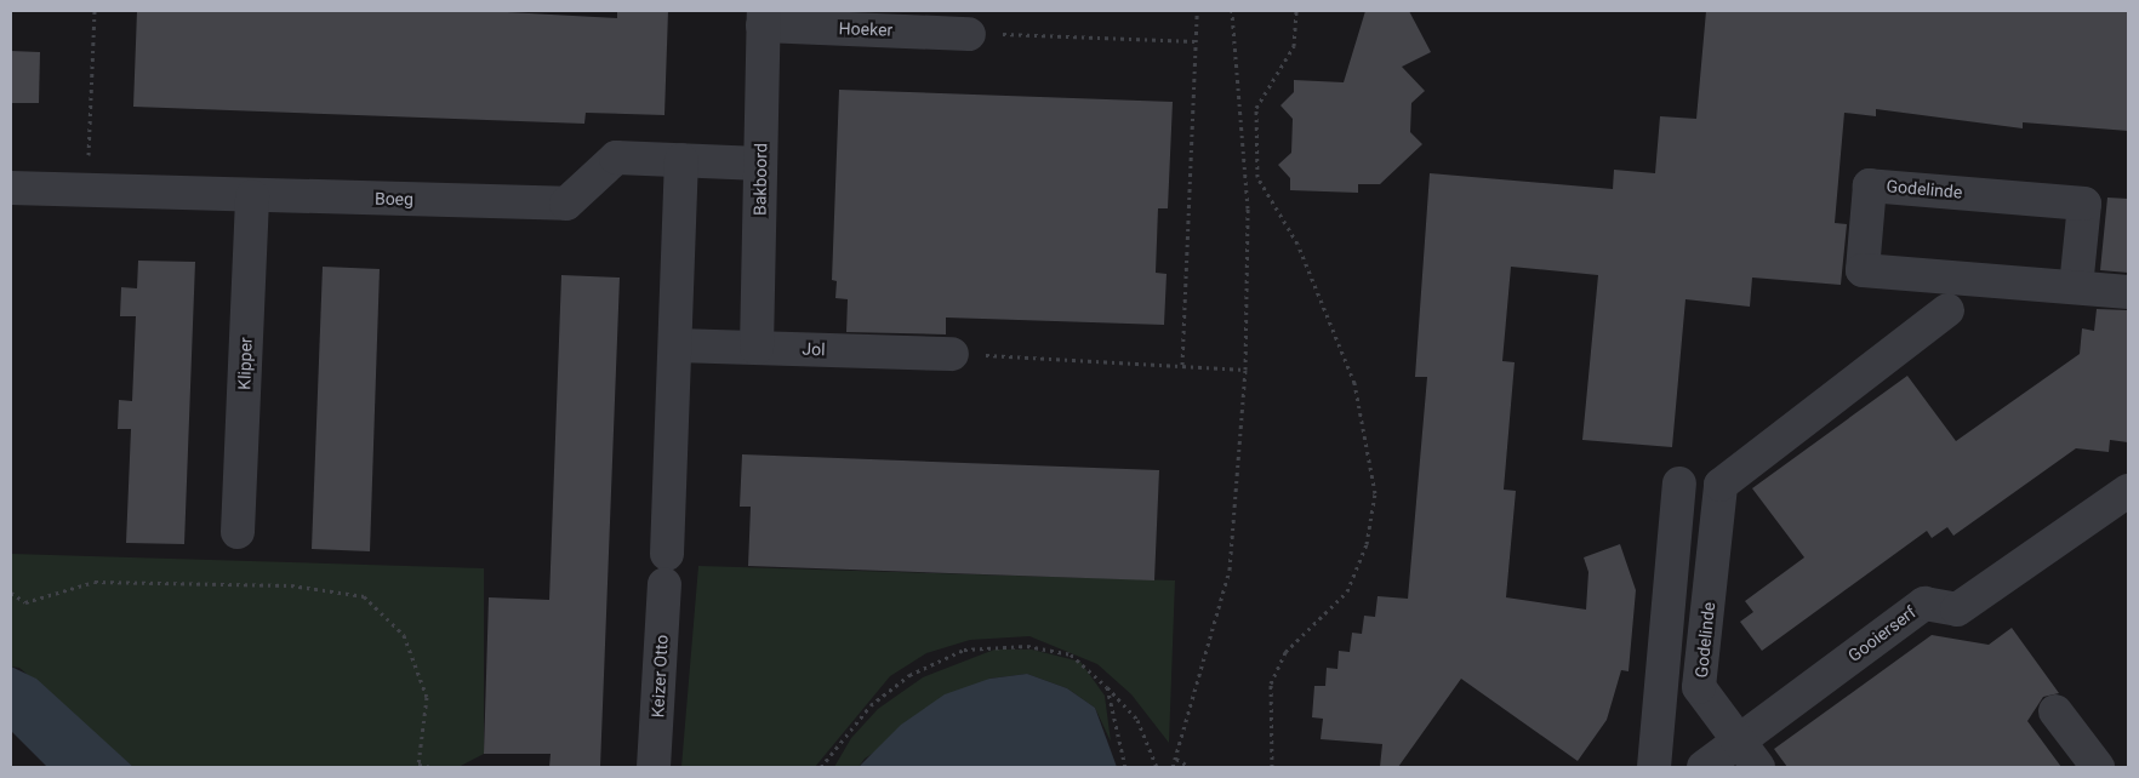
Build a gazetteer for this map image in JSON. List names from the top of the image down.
{
  "streets": {
    "street": [
      "Hoeker",
      "Bakboord",
      "Godelinde",
      "Boeg",
      "Jol",
      "Klipper",
      "Gooierserf",
      "Keizer Otto"
    ]
  },
  "crossings": [
    ["Hoeker", "Bakboord"],
    ["Bakboord", "Boeg"],
    ["Bakboord", "Jol"],
    ["Godelinde", "Gooierserf"],
    ["Boeg", "Klipper"],
    ["Jol", "Keizer Otto"]
  ]
}
